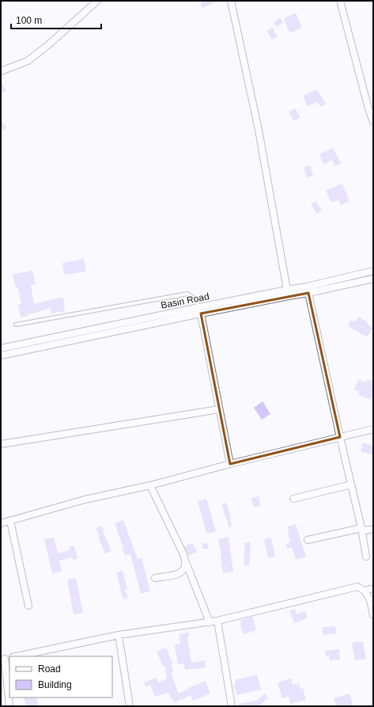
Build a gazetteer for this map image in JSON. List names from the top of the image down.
{
  "streets": {
    "street": ["Basin Road"]
  },
  "legend": ["Road", "Building"],
  "scale_bar": "100 m"
}
